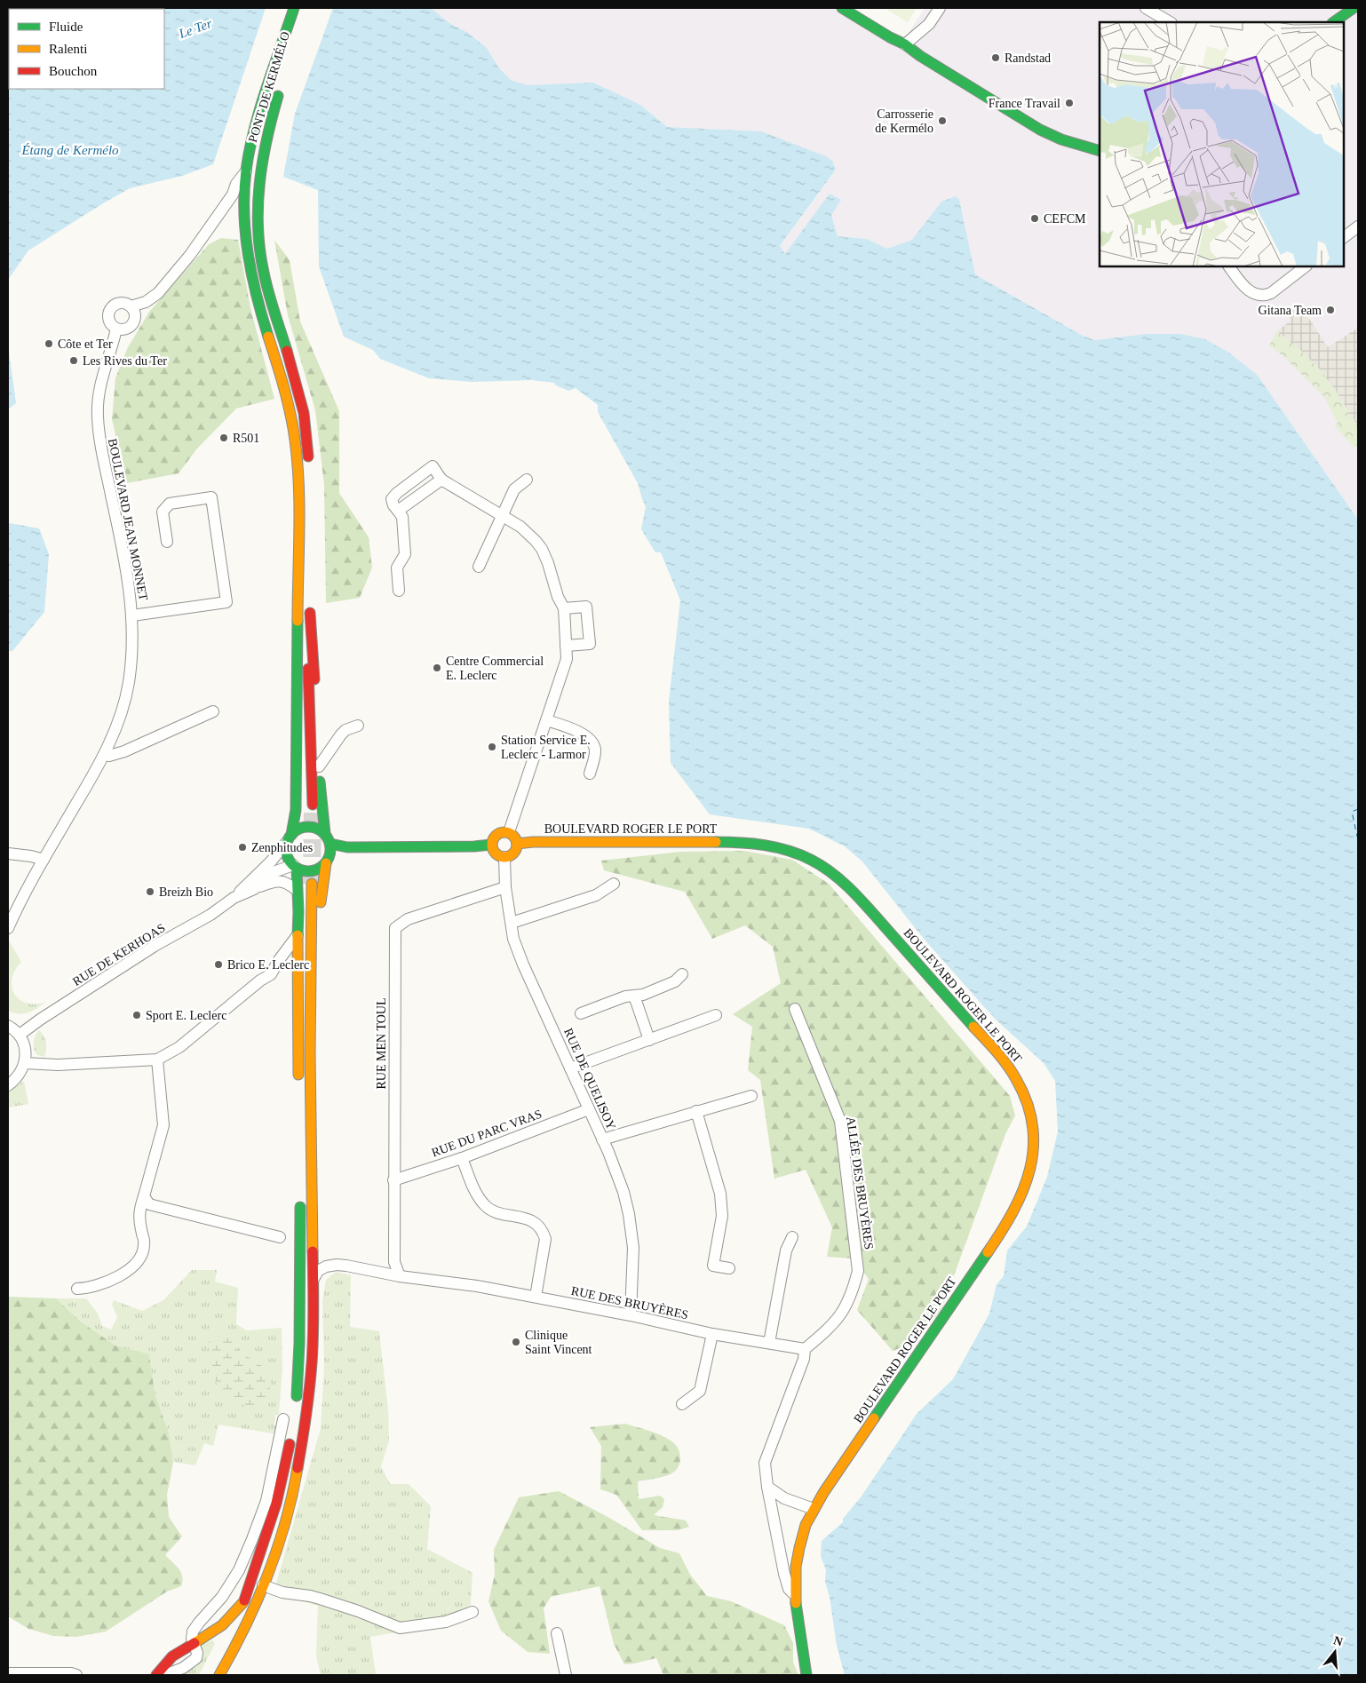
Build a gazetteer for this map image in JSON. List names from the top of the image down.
{
  "streets": {
    "main road": ["PONT DE KERMÉLO", "BOULEVARD ROGER LE PORT"],
    "street": [
      "BOULEVARD JEAN MONNET",
      "RUE DE KERHOAS",
      "RUE MEN TOUL",
      "RUE DE QUELISOY",
      "RUE DU PARC VRAS",
      "ALLÉE DES BRUYÈRES",
      "RUE DES BRUYÈRES"
    ]
  },
  "crossings": [
    ["BOULEVARD ROGER LE PORT", "RUE DE QUELISOY"],
    ["RUE MEN TOUL", "RUE DE QUELISOY"],
    ["RUE MEN TOUL", "RUE DU PARC VRAS"],
    ["RUE MEN TOUL", "RUE DES BRUYÈRES"],
    ["RUE DE QUELISOY", "RUE DU PARC VRAS"],
    ["RUE DE QUELISOY", "RUE DES BRUYÈRES"],
    ["ALLÉE DES BRUYÈRES", "RUE DES BRUYÈRES"]
  ],
  "water": ["Le Ter", "Étang de Kermélo"],
  "places": [
    "Randstad",
    "France Travail",
    "Carrosserie de Kermélo",
    "CEFCM",
    "Gitana Team",
    "Côte et Ter",
    "Les Rives du Ter",
    "R501",
    "Centre Commercial E. Leclerc",
    "Station Service E. Leclerc - Larmor",
    "Zenphitudes",
    "Breizh Bio",
    "Brico E. Leclerc",
    "Sport E. Leclerc",
    "Clinique Saint Vincent"
  ],
  "legend": ["Fluide", "Ralenti", "Bouchon"],
  "north": "top"
}
